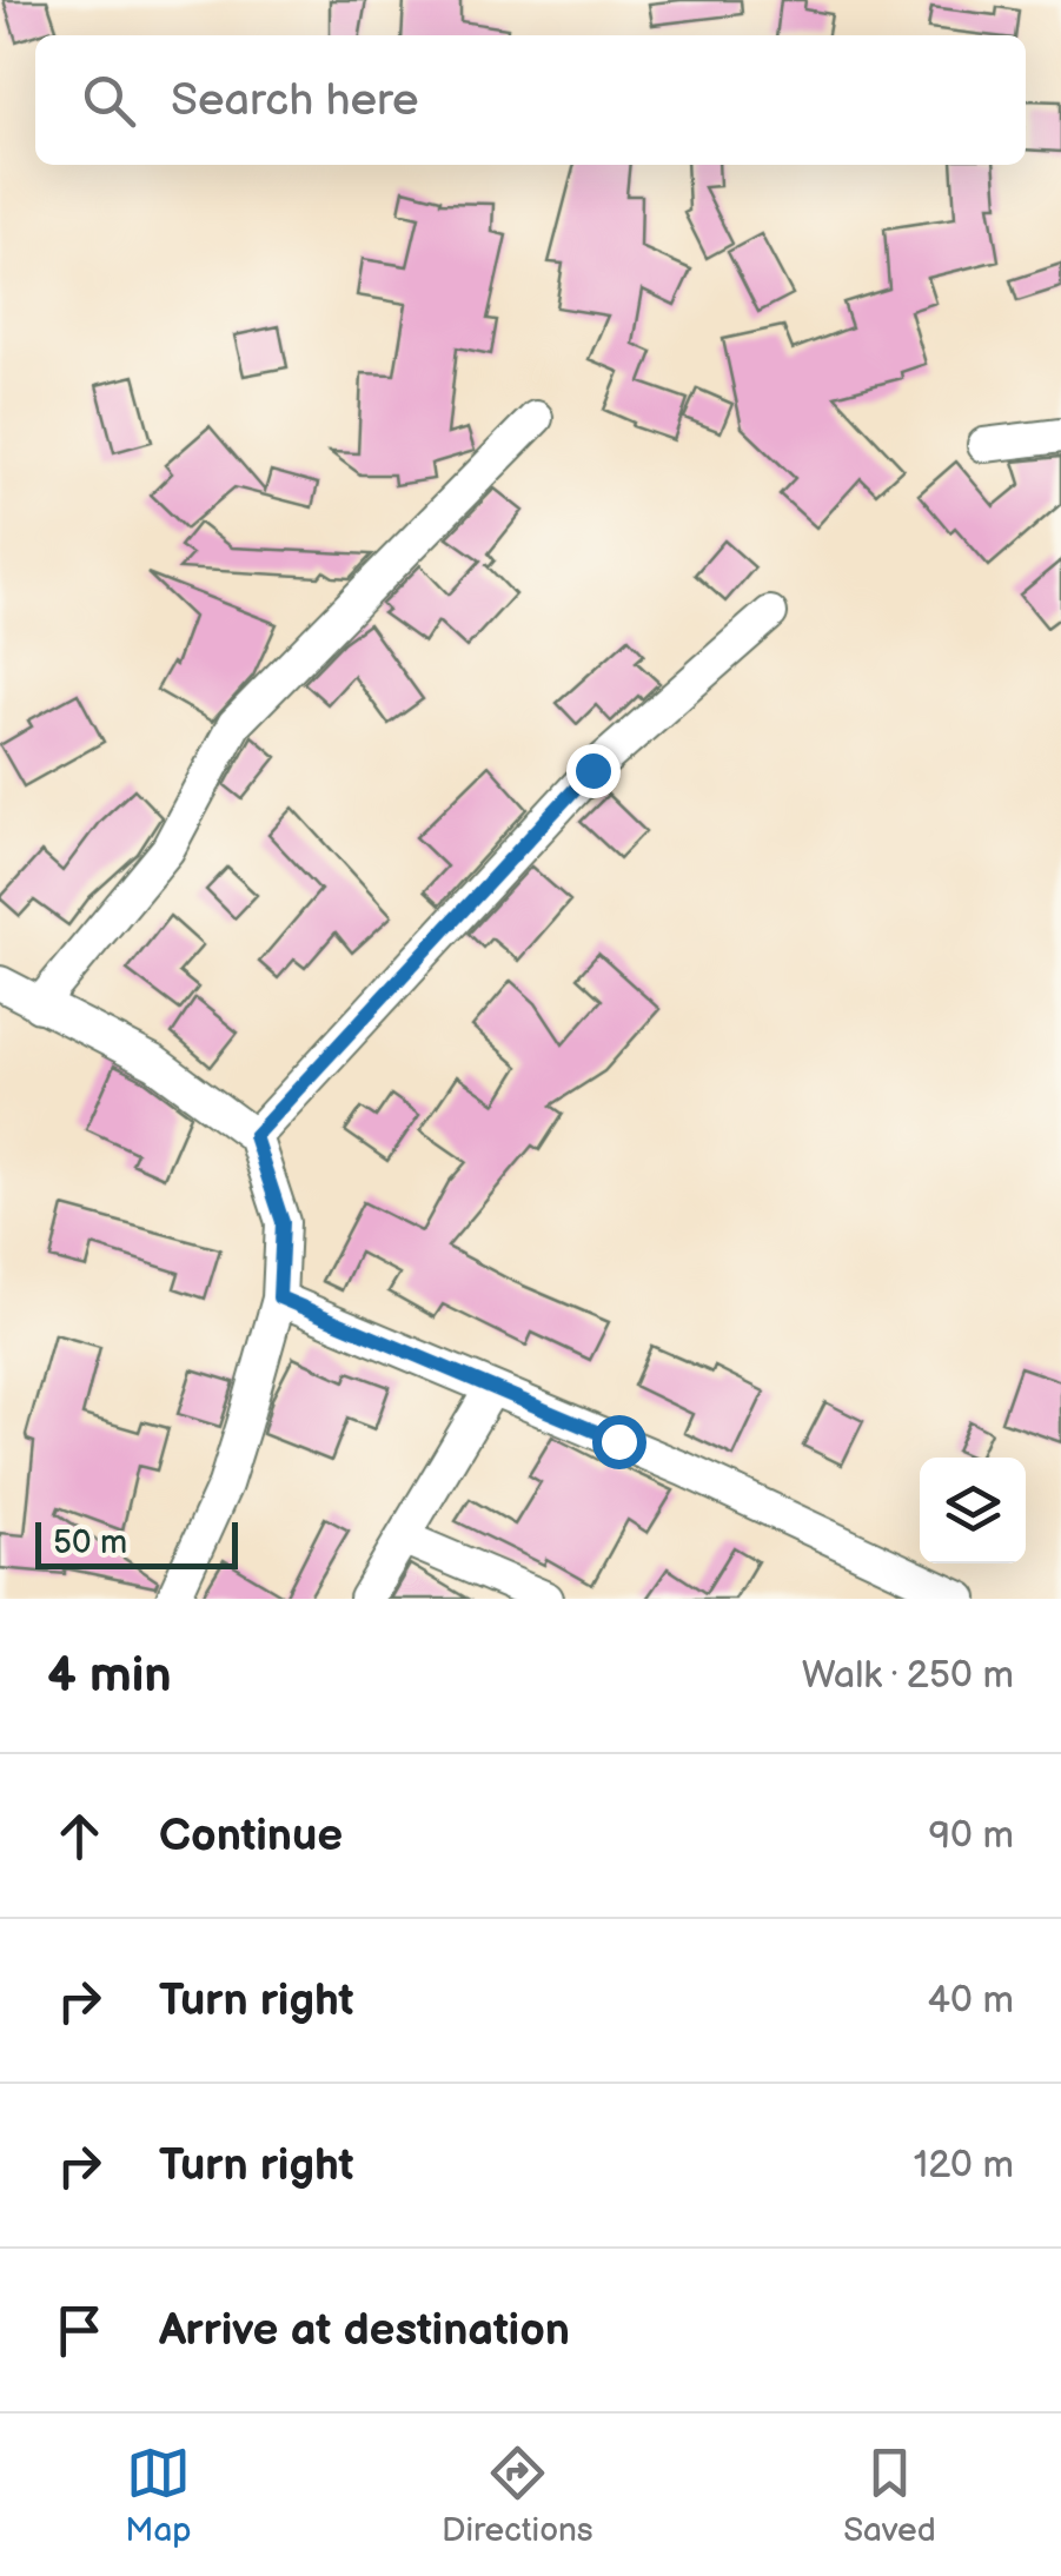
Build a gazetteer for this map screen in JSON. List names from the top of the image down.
{
  "scale_bar": "50 m",
  "page": {
    "search": "Search here",
    "scale": "50 m",
    "heading": ["4 min", "Walk · 250 m"],
    "list": [
      ["Continue", "90 m"],
      ["Turn right", "40 m"],
      ["Turn right", "120 m"],
      "Arrive at destination"
    ],
    "nav": ["Map", "Directions", "Saved"]
  }
}
